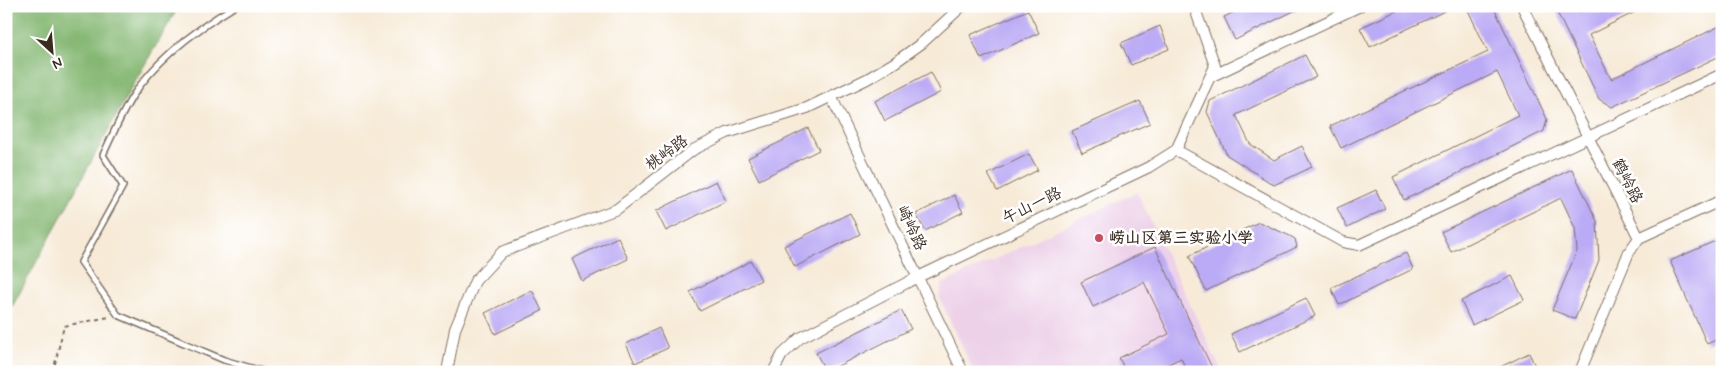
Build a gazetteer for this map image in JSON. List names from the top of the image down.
{
  "streets": {
    "street": [
      "桃岭路",
      "鹤岭路",
      "午山一路",
      "崎岭路"
    ]
  },
  "crossings": [
    ["桃岭路", "崎岭路"],
    ["午山一路", "崎岭路"]
  ],
  "places": ["崂山区第三实验小学"],
  "north": "bottom right"
}
